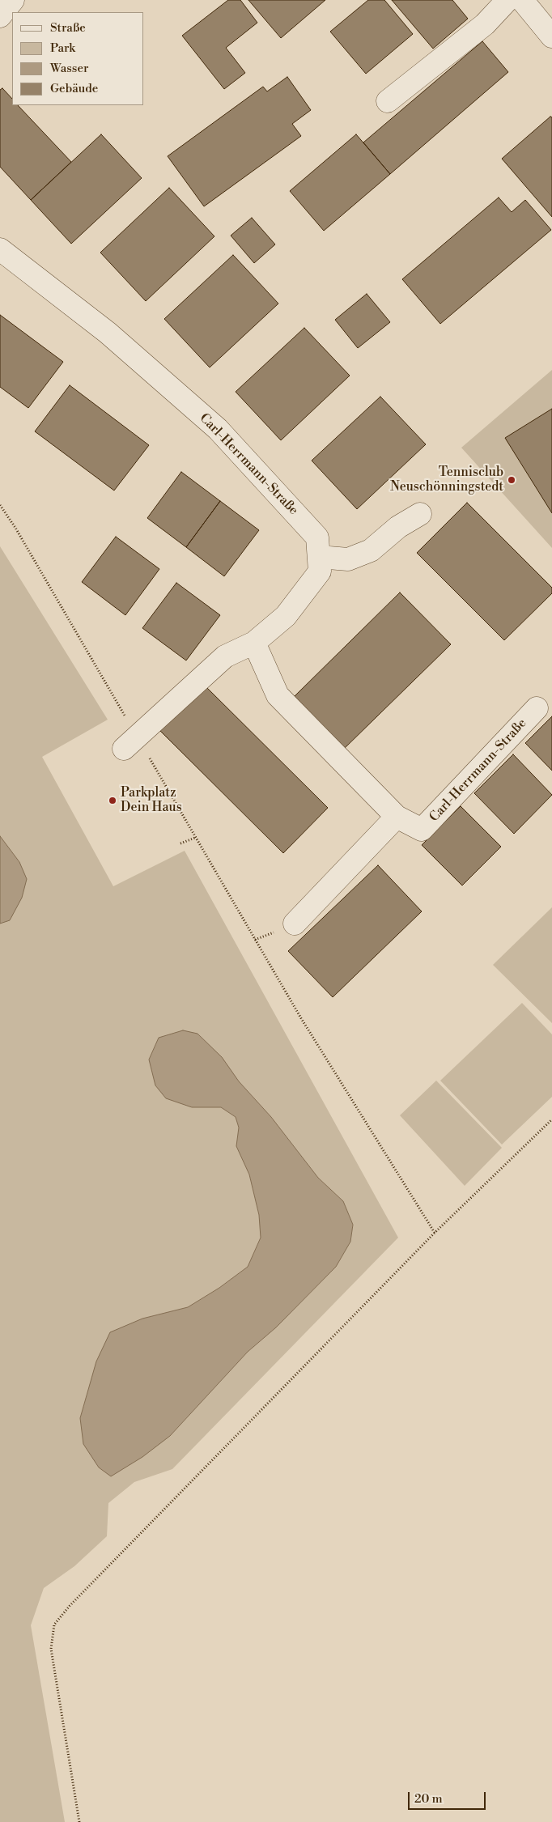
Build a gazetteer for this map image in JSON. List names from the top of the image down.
{
  "streets": {
    "street": ["Carl-Herrmann-Straße"]
  },
  "places": ["Tennisclub Neuschönningstedt", "Parkplatz Dein Haus"],
  "legend": [
    "Straße",
    "Park",
    "Wasser",
    "Gebäude"
  ],
  "scale_bar": "20 m"
}
